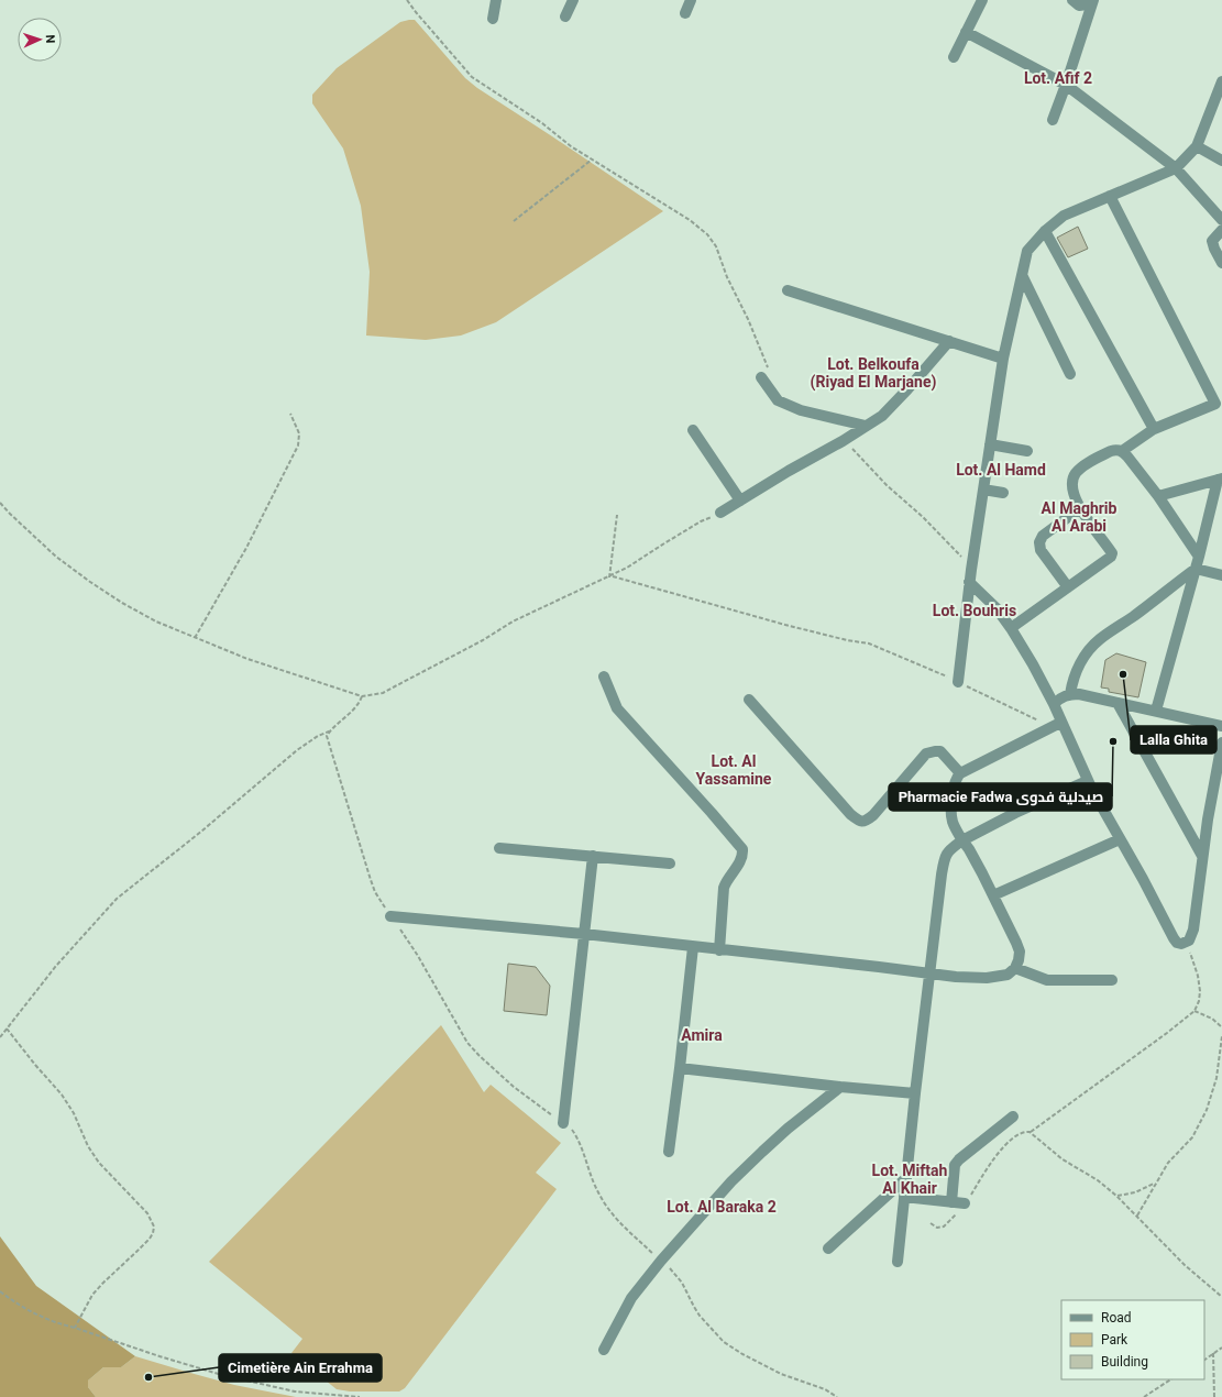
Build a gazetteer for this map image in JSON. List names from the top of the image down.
{
  "districts": [
    "Lot. Afif 2",
    "Lot. Belkoufa (Riyad El Marjane)",
    "Lot. Al Hamd",
    "Al Maghrib Al Arabi",
    "Lot. Bouhris",
    "Lot. Al Yassamine",
    "Amira",
    "Lot. Miftah Al Khair",
    "Lot. Al Baraka 2"
  ],
  "places": ["Lalla Ghita", "Pharmacie Fadwa صيدلية فدوى", "Cimetière Ain Errahma"],
  "legend": ["Road", "Park", "Building"],
  "north": "right"
}
